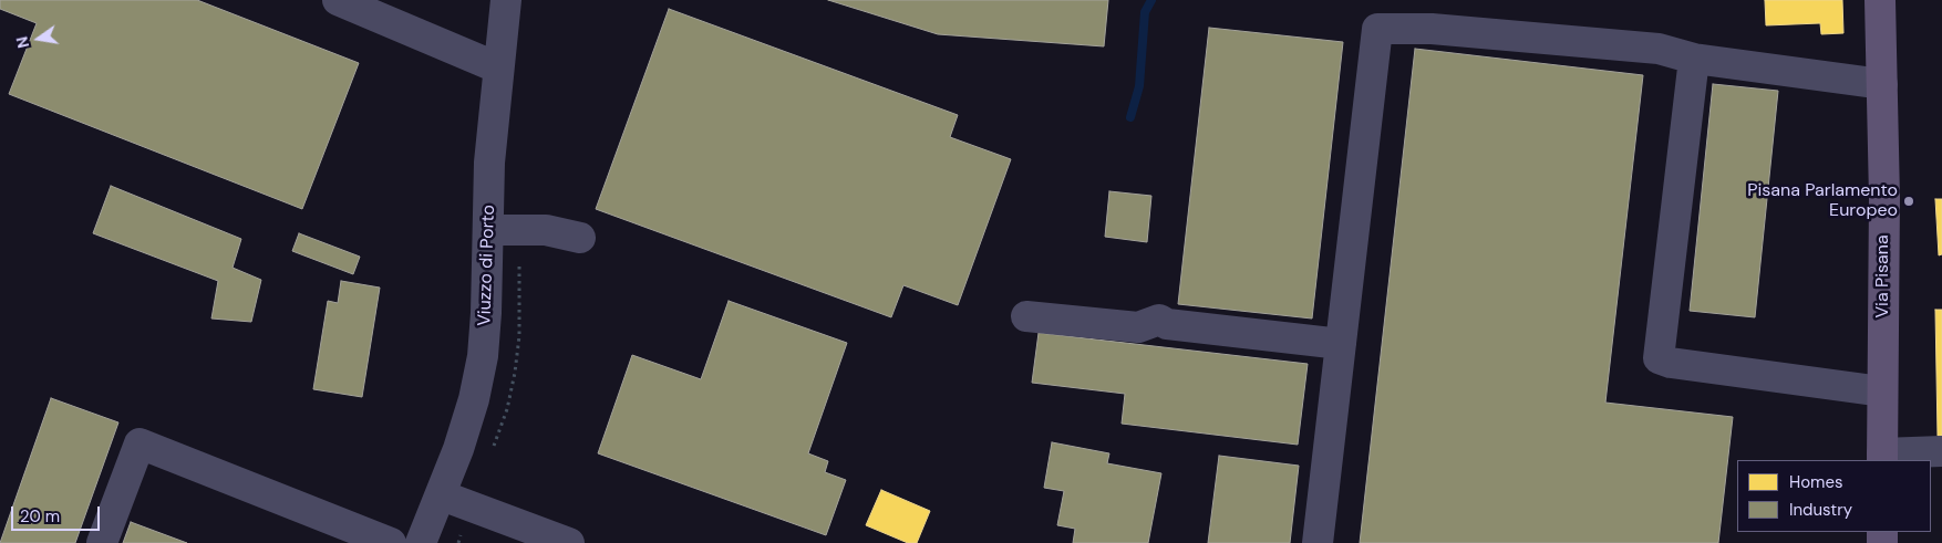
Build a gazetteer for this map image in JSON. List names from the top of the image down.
{
  "streets": {
    "main road": ["Via Pisana"],
    "street": ["Viuzzo di Porto"]
  },
  "places": ["Pisana Parlamento Europeo"],
  "legend": ["Homes", "Industry"],
  "scale_bar": "20 m",
  "north": "left"
}
